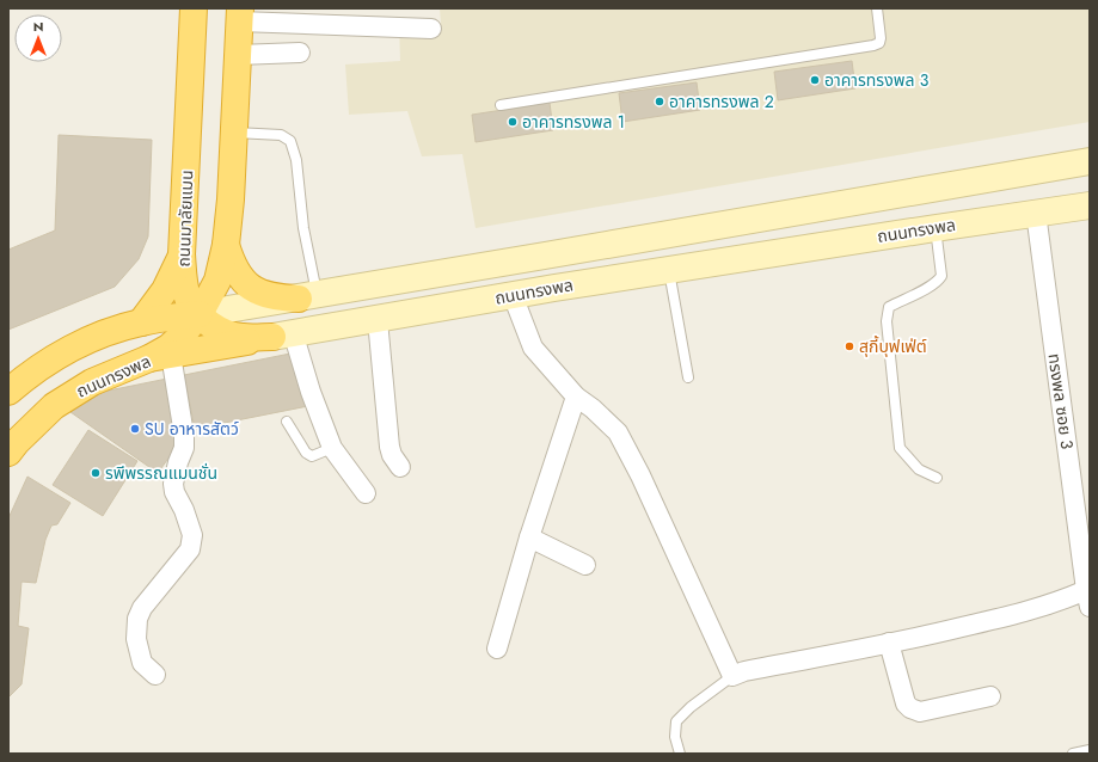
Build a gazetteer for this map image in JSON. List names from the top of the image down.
{
  "streets": {
    "highway": ["ถนนมาลัยแมน", "ถนนทรงพล"],
    "street": ["ทรงพล ซอย 3"]
  },
  "crossings": [
    ["ถนนมาลัยแมน", "ถนนทรงพล"],
    ["ถนนทรงพล", "ทรงพล ซอย 3"]
  ],
  "places": [
    "อาคารทรงพล 3",
    "อาคารทรงพล 2",
    "อาคารทรงพล 1",
    "สุกี้บุฟเฟ่ต์",
    "SU อาหารสัตว์",
    "รพีพรรณแมนชั่น"
  ],
  "north": "top"
}
